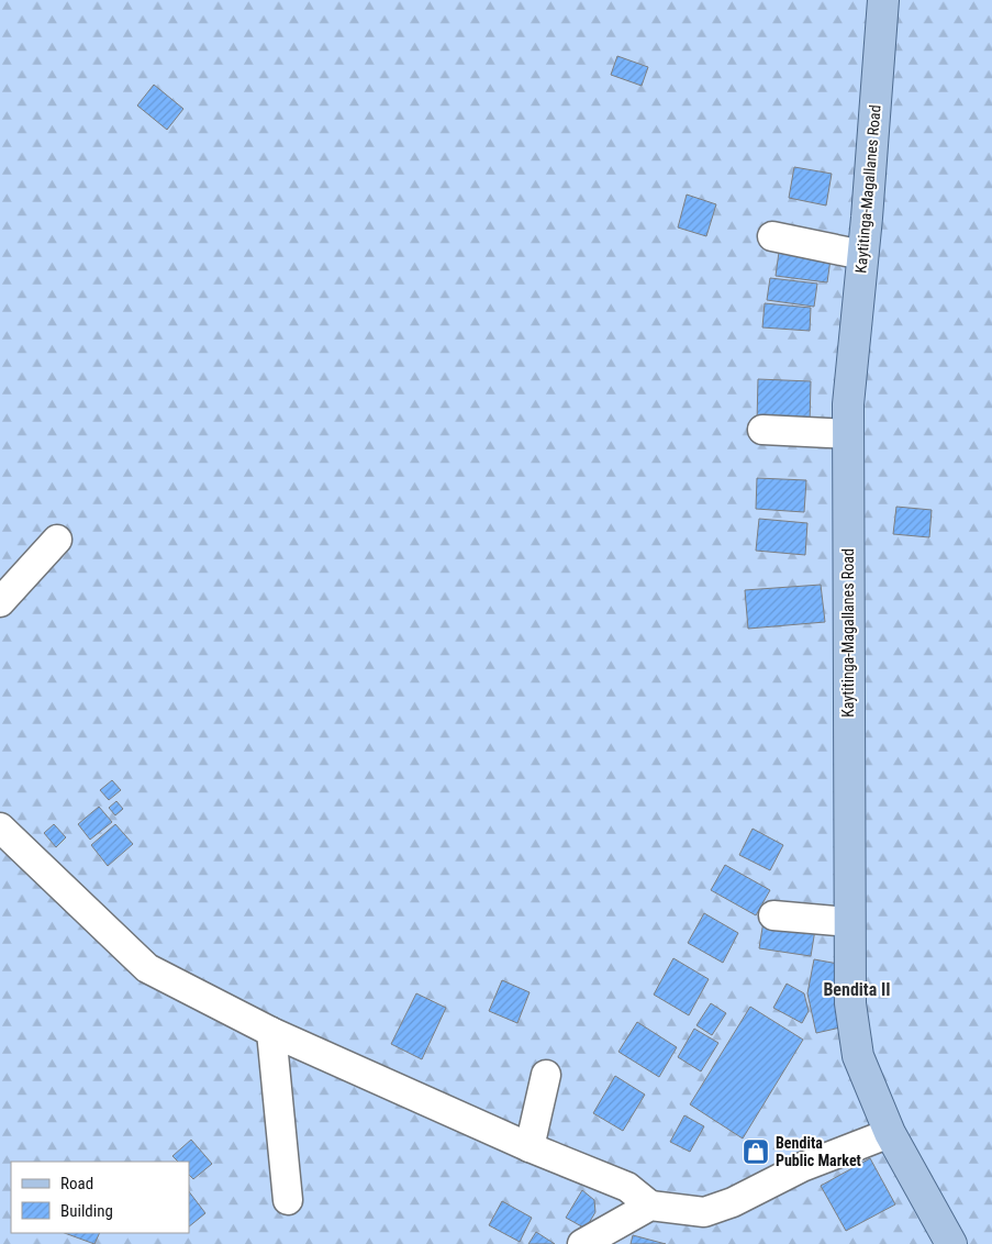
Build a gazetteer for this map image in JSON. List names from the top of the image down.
{
  "streets": {
    "main road": ["Kaytitinga-Magallanes Road"]
  },
  "districts": ["Bendita II"],
  "places": {
    "shop": ["Bendita Public Market"]
  },
  "legend": ["Road", "Building"]
}
